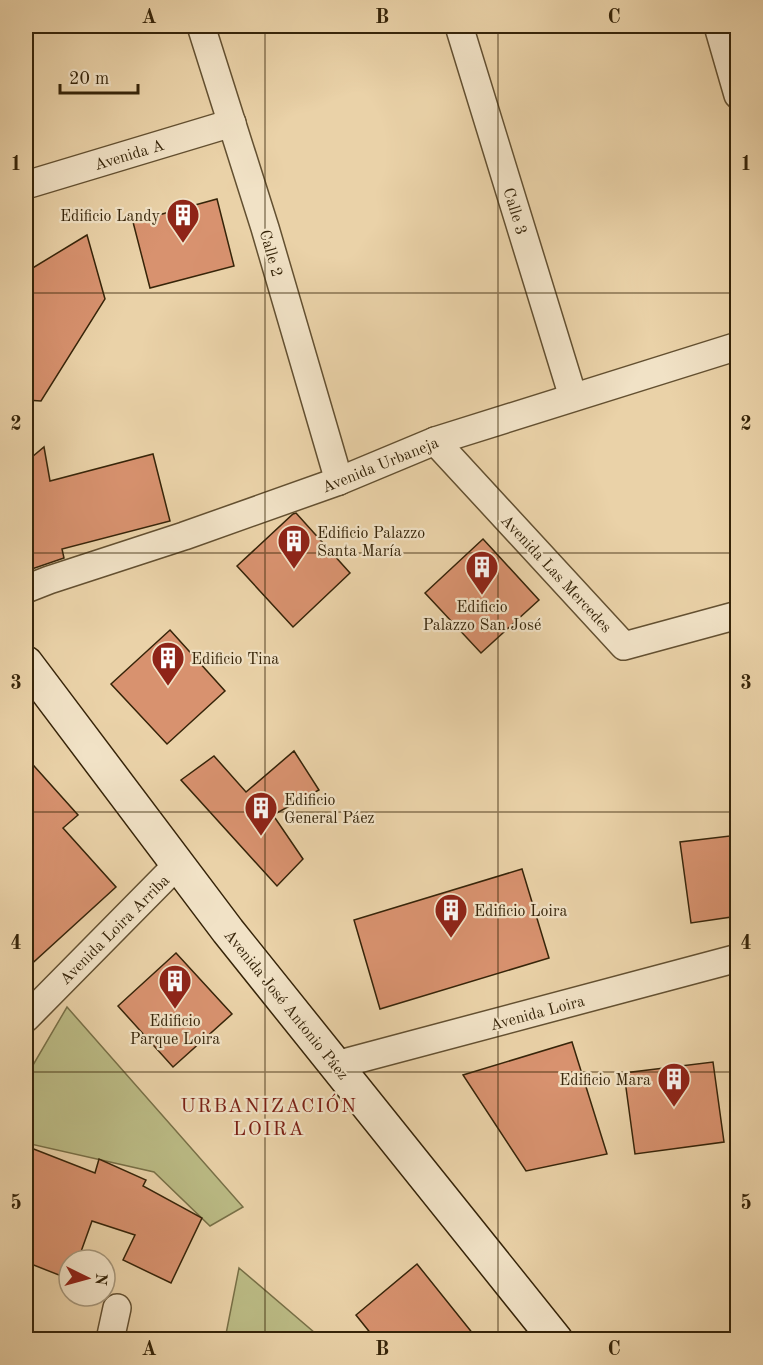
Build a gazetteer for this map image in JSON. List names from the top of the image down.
{
  "streets": {
    "main road": ["Avenida José Antonio Páez"],
    "street": [
      "Avenida A",
      "Calle 3",
      "Calle 2",
      "Avenida Urbaneja",
      "Avenida Las Mercedes",
      "Avenida Loira Arriba",
      "Avenida Loira"
    ]
  },
  "crossings": [
    ["Avenida A", "Calle 2"],
    ["Calle 3", "Avenida Urbaneja"],
    ["Calle 2", "Avenida Urbaneja"],
    ["Avenida Urbaneja", "Avenida Las Mercedes"],
    ["Avenida Loira Arriba", "Avenida José Antonio Páez"],
    ["Avenida José Antonio Páez", "Avenida Loira"]
  ],
  "districts": ["URBANIZACIÓN LOIRA"],
  "places": {
    "building": [
      "Edificio Landy",
      "Edificio Palazzo Santa María",
      "Edificio Palazzo San José",
      "Edificio Tina",
      "Edificio General Páez",
      "Edificio Loira",
      "Edificio Parque Loira",
      "Edificio Mara"
    ]
  },
  "scale_bar": "20 m",
  "north": "right",
  "grid": {
    "columns": ["A", "B", "C"],
    "rows": [
      "1",
      "2",
      "3",
      "4",
      "5"
    ]
  }
}
